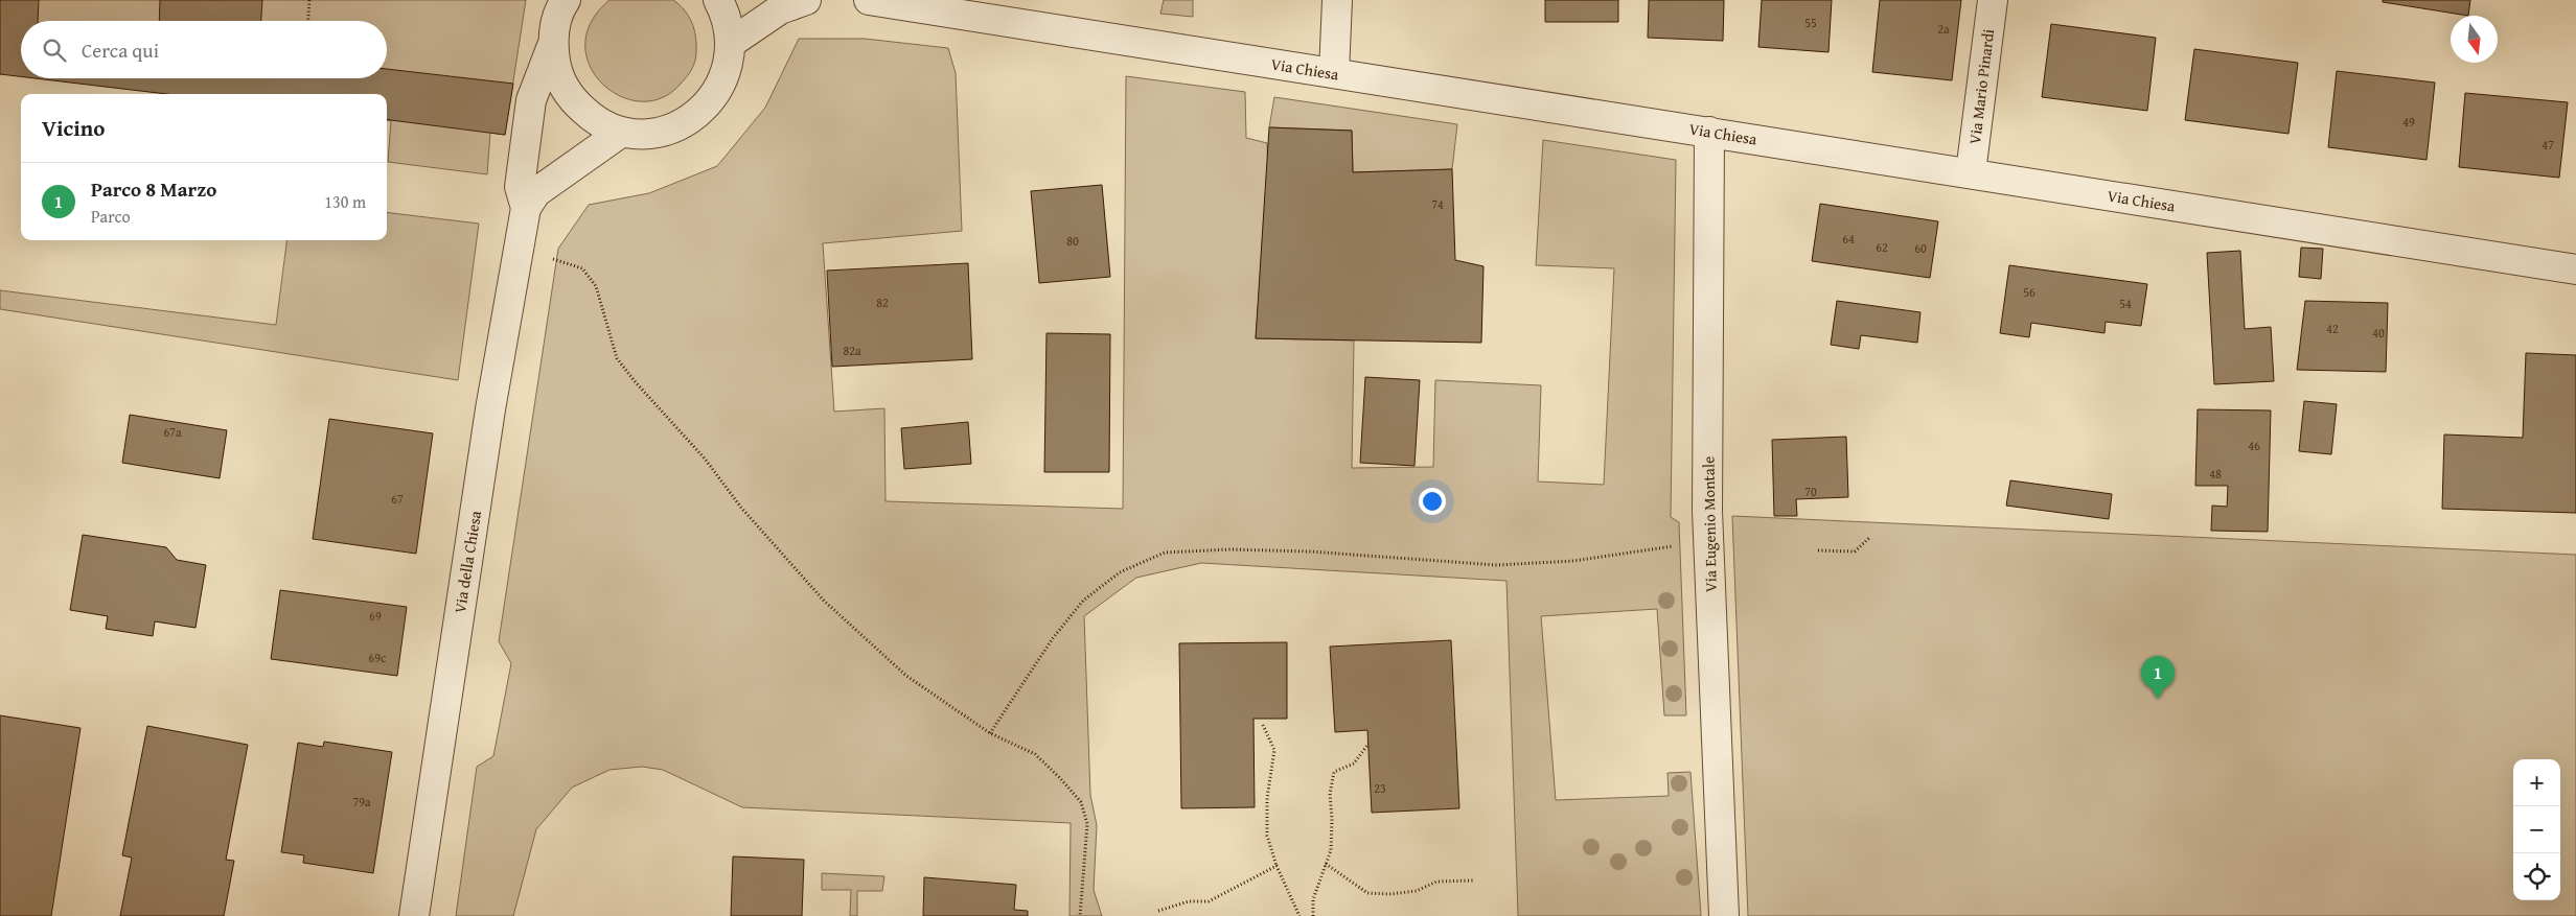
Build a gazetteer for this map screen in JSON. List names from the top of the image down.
{
  "streets": {
    "street": [
      "Via Chiesa",
      "Via Mario Pinardi",
      "Via Eugenio Montale",
      "Via della Chiesa"
    ]
  },
  "crossings": [
    ["Via Chiesa", "Via Mario Pinardi"],
    ["Via Chiesa", "Via Eugenio Montale"]
  ],
  "house_numbers": [
    "55",
    "2a",
    "49",
    "47",
    "74",
    "64",
    "80",
    "62",
    "60",
    "56",
    "82",
    "54",
    "42",
    "40",
    "82a",
    "67a",
    "46",
    "48",
    "70",
    "67",
    "69",
    "69c",
    "23",
    "79a"
  ],
  "north": "bottom",
  "page": {
    "search": "Cerca qui",
    "heading": "Vicino",
    "list": [
      {
        "mark": "1",
        "name": "Parco 8 Marzo",
        "note": "Parco",
        "value": "130 m"
      }
    ],
    "pins": "1",
    "map_buttons": ["+", "−"]
  }
}
